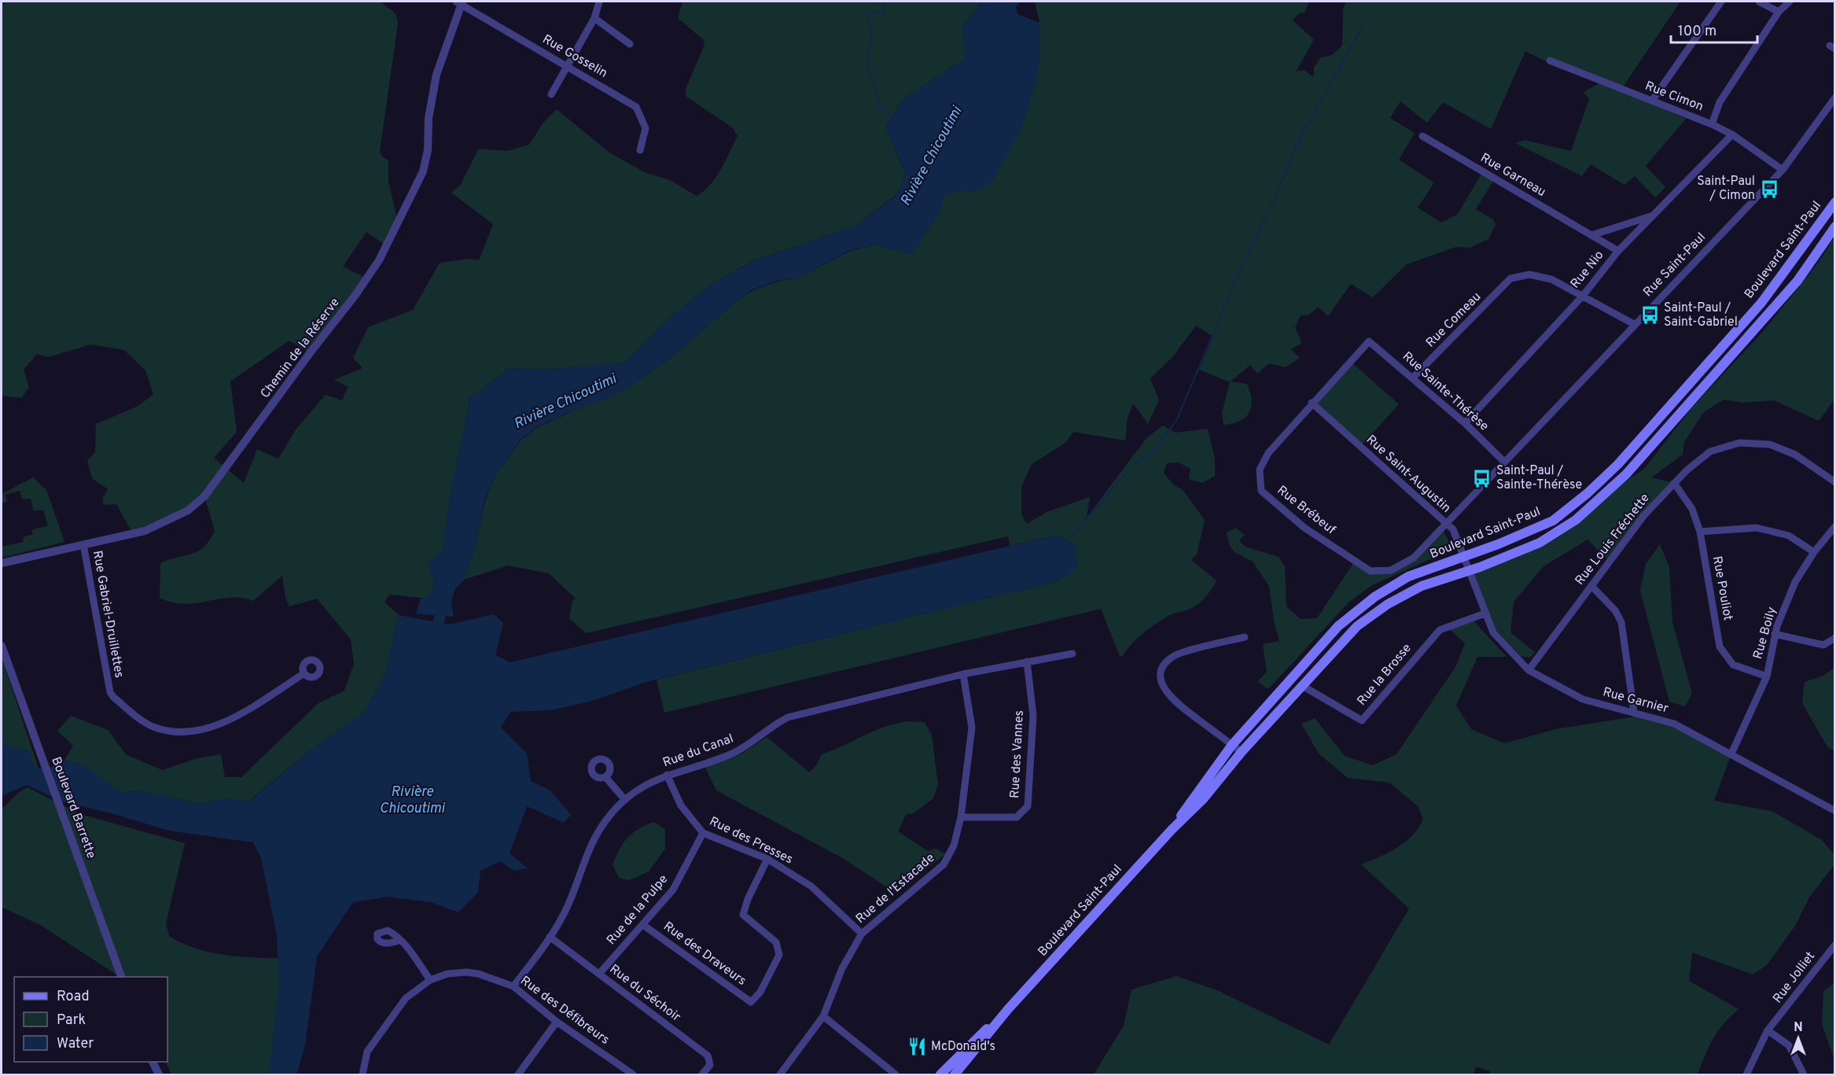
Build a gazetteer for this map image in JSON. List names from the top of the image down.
{
  "streets": {
    "main road": ["Boulevard Saint-Paul"],
    "street": [
      "Rue Gosselin",
      "Rue Cimon",
      "Rue Garneau",
      "Rue Saint-Paul",
      "Rue Nio",
      "Rue Comeau",
      "Chemin de la Réserve",
      "Rue Sainte-Thérèse",
      "Rue Saint-Augustin",
      "Rue Brébeuf",
      "Rue Louis Fréchette",
      "Rue Pouliot",
      "Rue Gabriel-Druillettes",
      "Rue Boily",
      "Rue la Brosse",
      "Rue Garnier",
      "Rue du Canal",
      "Rue des Vannes",
      "Boulevard Barrette",
      "Rue des Presses",
      "Rue de l'Estacade",
      "Rue de la Pulpe",
      "Rue des Draveurs",
      "Rue Jolliet",
      "Rue du Séchoir",
      "Rue des Défibreurs"
    ]
  },
  "crossings": [
    ["Rue Gosselin", "Chemin de la Réserve"],
    ["Rue Cimon", "Rue Saint-Paul"],
    ["Rue Cimon", "Rue Nio"],
    ["Rue Garneau", "Rue Nio"],
    ["Boulevard Saint-Paul", "Rue Saint-Augustin"],
    ["Boulevard Saint-Paul", "Rue la Brosse"],
    ["Boulevard Saint-Paul", "Rue Garnier"],
    ["Rue Saint-Paul", "Rue Sainte-Thérèse"],
    ["Rue Saint-Paul", "Rue Saint-Augustin"],
    ["Rue Saint-Paul", "Rue Brébeuf"],
    ["Rue Nio", "Rue Comeau"],
    ["Rue Nio", "Rue Sainte-Thérèse"],
    ["Rue Comeau", "Rue Sainte-Thérèse"],
    ["Chemin de la Réserve", "Rue Gabriel-Druillettes"],
    ["Rue Sainte-Thérèse", "Rue Brébeuf"],
    ["Rue Saint-Augustin", "Rue Brébeuf"],
    ["Rue Saint-Augustin", "Rue Garnier"],
    ["Rue Louis Fréchette", "Rue Pouliot"],
    ["Rue Louis Fréchette", "Rue Garnier"],
    ["Rue Pouliot", "Rue Boily"],
    ["Rue Boily", "Rue Garnier"],
    ["Rue la Brosse", "Rue Garnier"],
    ["Rue du Canal", "Rue des Vannes"],
    ["Rue du Canal", "Rue des Presses"],
    ["Rue du Canal", "Rue de l'Estacade"],
    ["Rue du Canal", "Rue du Séchoir"],
    ["Rue du Canal", "Rue des Défibreurs"],
    ["Rue des Vannes", "Rue de l'Estacade"],
    ["Rue des Presses", "Rue de l'Estacade"],
    ["Rue des Presses", "Rue de la Pulpe"],
    ["Rue des Presses", "Rue des Draveurs"],
    ["Rue de la Pulpe", "Rue des Draveurs"],
    ["Rue de la Pulpe", "Rue du Séchoir"]
  ],
  "water": ["Rivière Chicoutimi"],
  "places": {
    "bus stop": ["Saint-Paul / Cimon", "Saint-Paul / Saint-Gabriel", "Saint-Paul / Sainte-Thérèse"],
    "restaurant": ["McDonald's"]
  },
  "legend": ["Road", "Park", "Water"],
  "scale_bar": "100 m",
  "north": "top"
}
